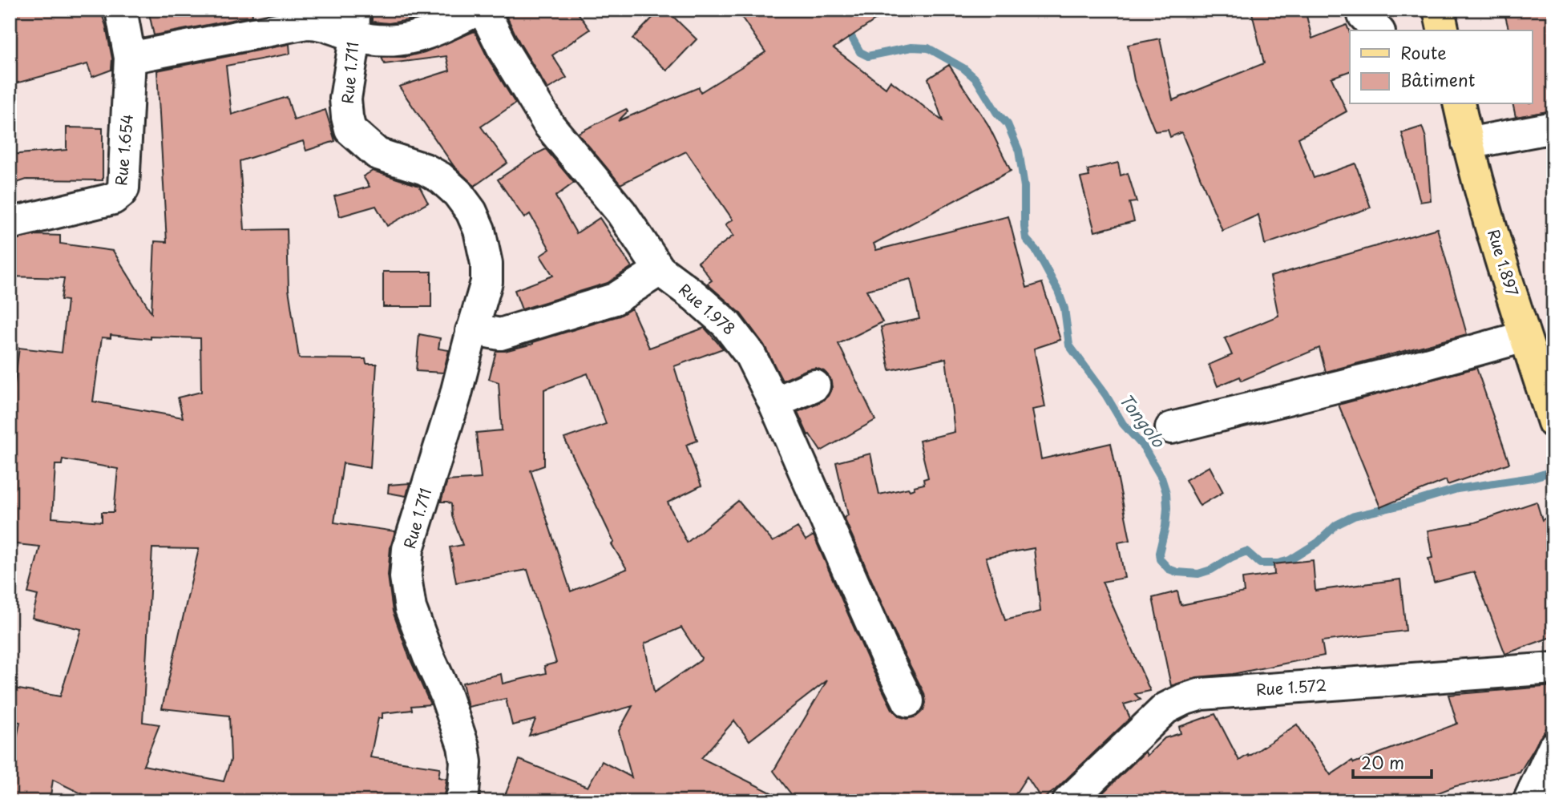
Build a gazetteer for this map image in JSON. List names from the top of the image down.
{
  "streets": {
    "main road": ["Rue 1.897"],
    "street": [
      "Rue 1.711",
      "Rue 1.654",
      "Rue 1.978",
      "Rue 1.572"
    ]
  },
  "water": ["Tongolo"],
  "legend": ["Route", "Bâtiment"],
  "scale_bar": "20 m"
}
